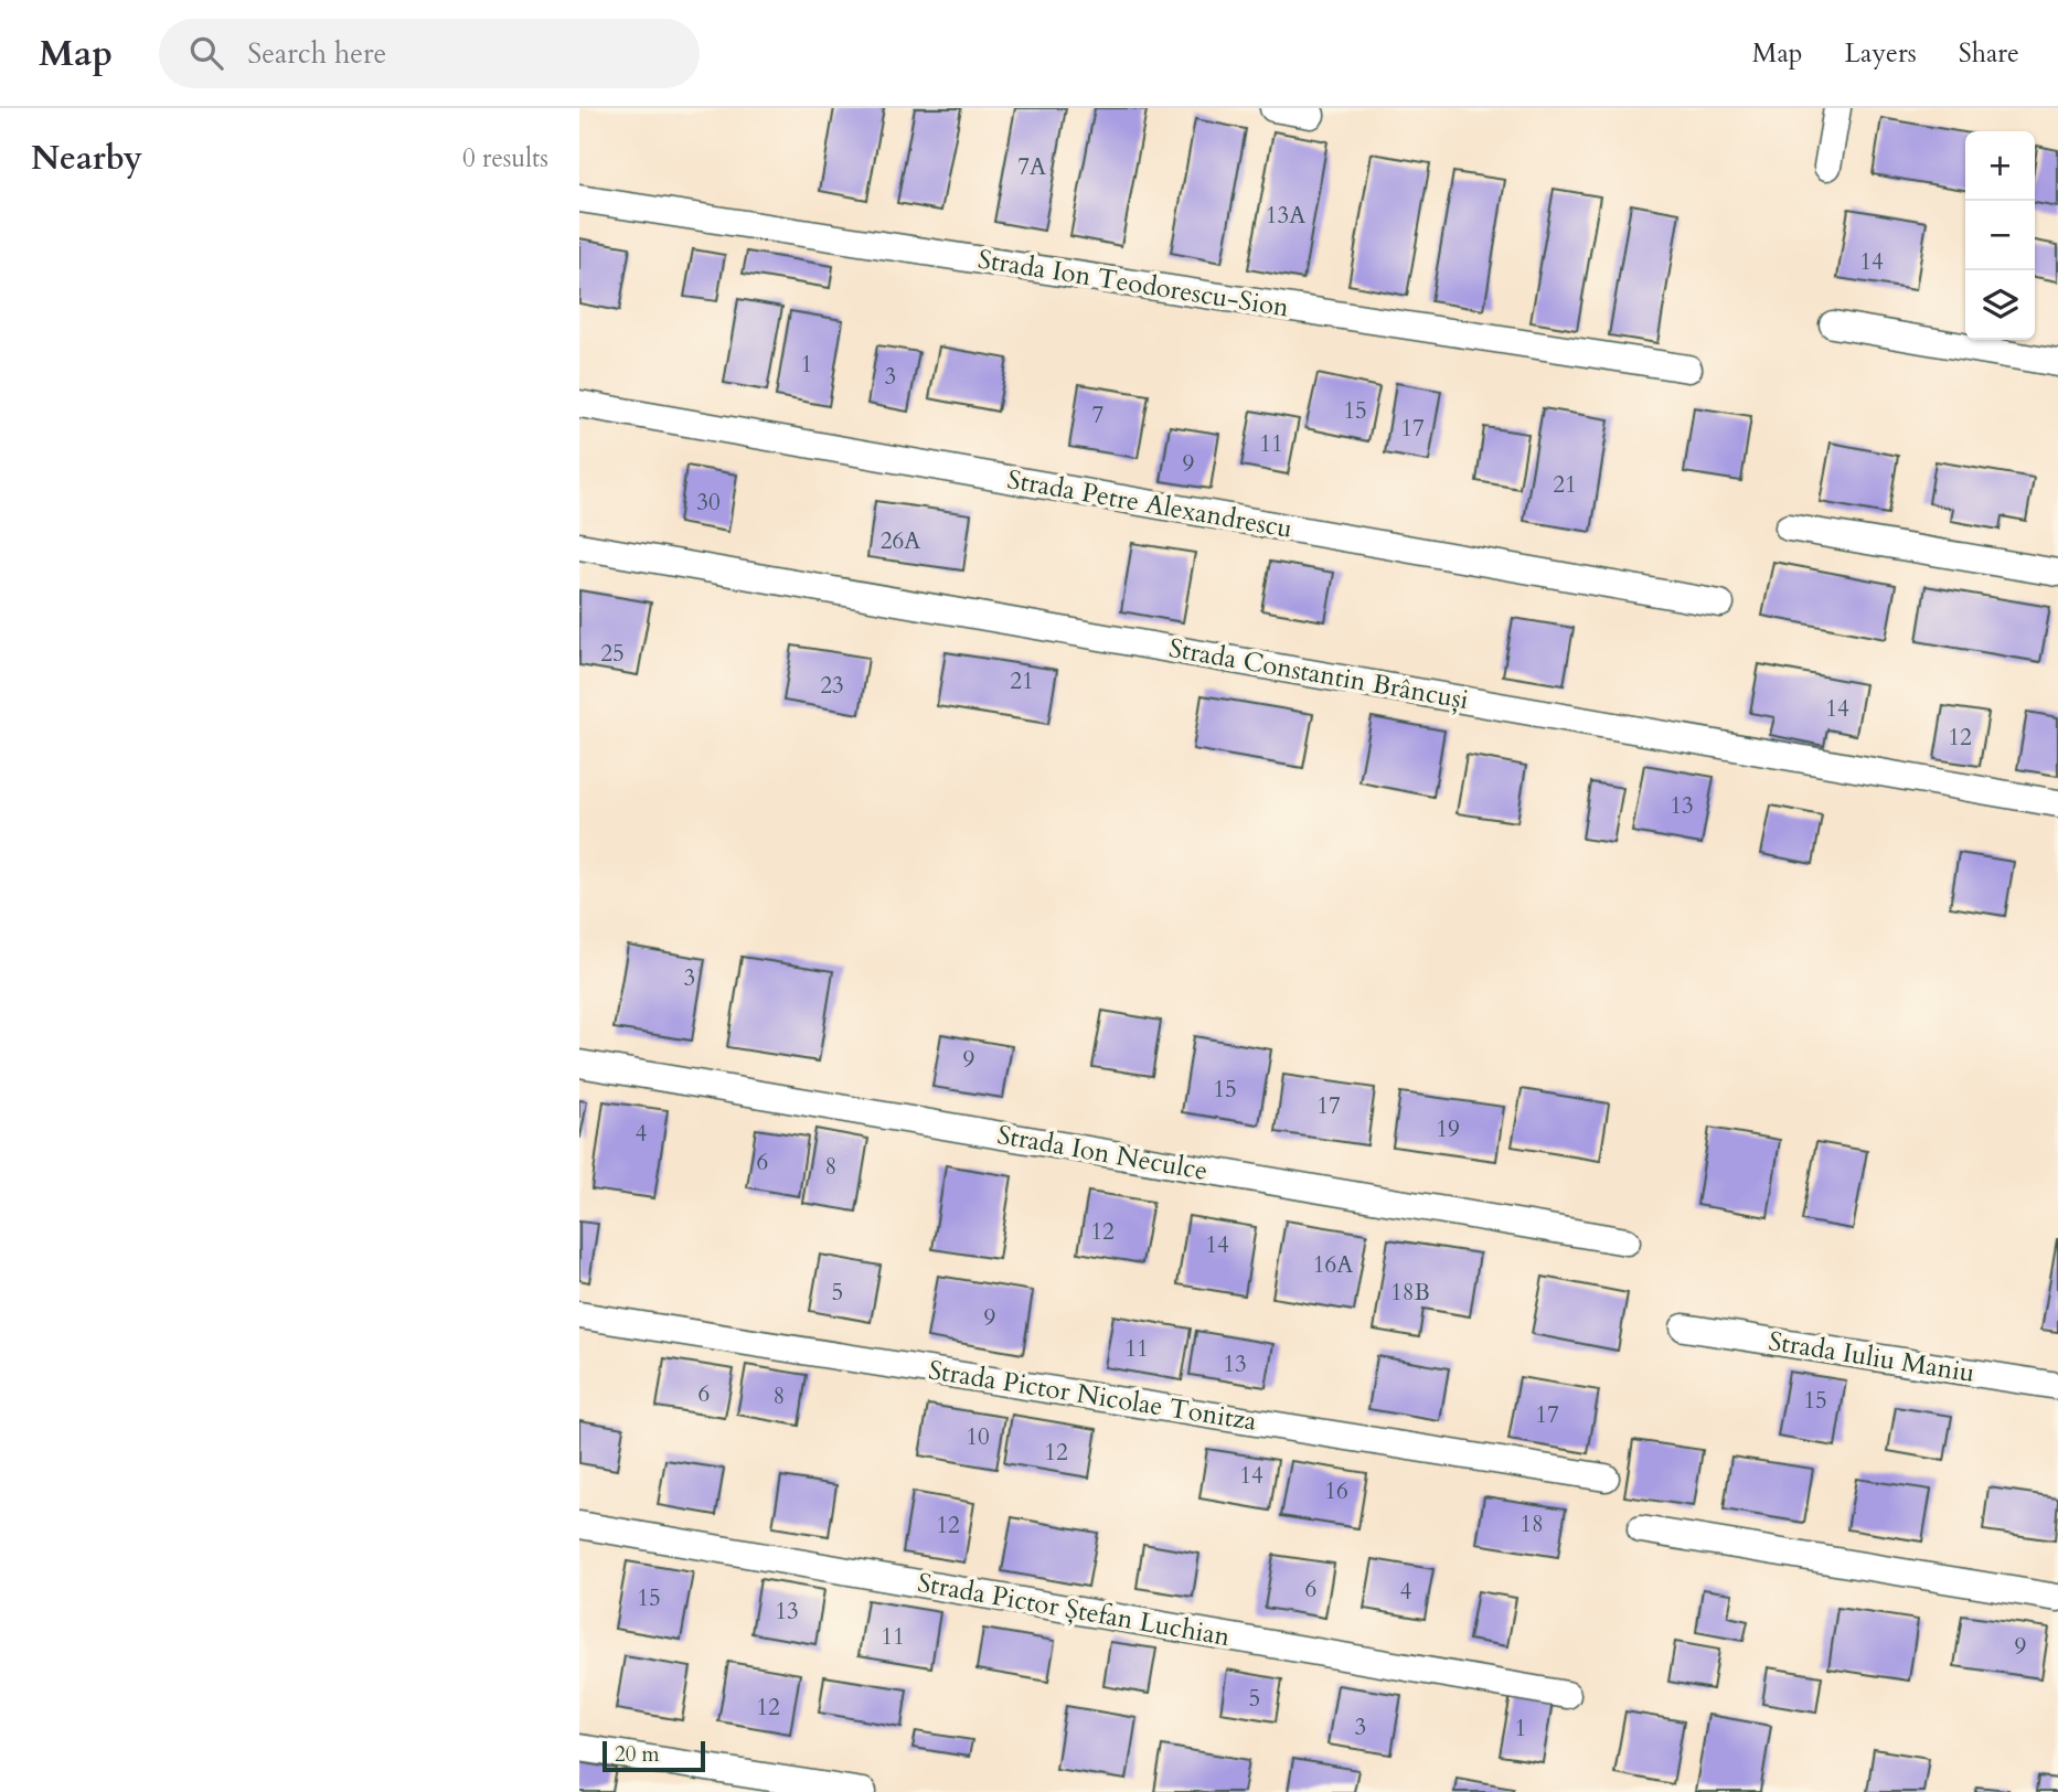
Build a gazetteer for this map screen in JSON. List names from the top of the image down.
{
  "streets": {
    "street": [
      "Strada Ion Teodorescu-Sion",
      "Strada Petre Alexandrescu",
      "Strada Constantin Brâncuși",
      "Strada Ion Neculce",
      "Strada Iuliu Maniu",
      "Strada Pictor Nicolae Tonitza",
      "Strada Pictor Ștefan Luchian"
    ]
  },
  "house_numbers": [
    "7A",
    "13A",
    "14",
    "1",
    "3",
    "15",
    "7",
    "17",
    "11",
    "9",
    "21",
    "30",
    "26A",
    "25",
    "21",
    "23",
    "14",
    "12",
    "13",
    "3",
    "9",
    "15",
    "17",
    "19",
    "4",
    "6",
    "8",
    "12",
    "14",
    "16A",
    "5",
    "18B",
    "9",
    "11",
    "13",
    "6",
    "8",
    "15",
    "17",
    "10",
    "12",
    "14",
    "16",
    "18",
    "12",
    "6",
    "4",
    "15",
    "13",
    "11",
    "9",
    "5",
    "12",
    "3",
    "1"
  ],
  "scale_bar": "20 m",
  "page": {
    "header": "Map",
    "search": "Search here",
    "nav": ["Map", "Layers", "Share"],
    "heading": ["Nearby", "0 results"],
    "map_buttons": ["+", "−"],
    "scale": "20 m"
  }
}
